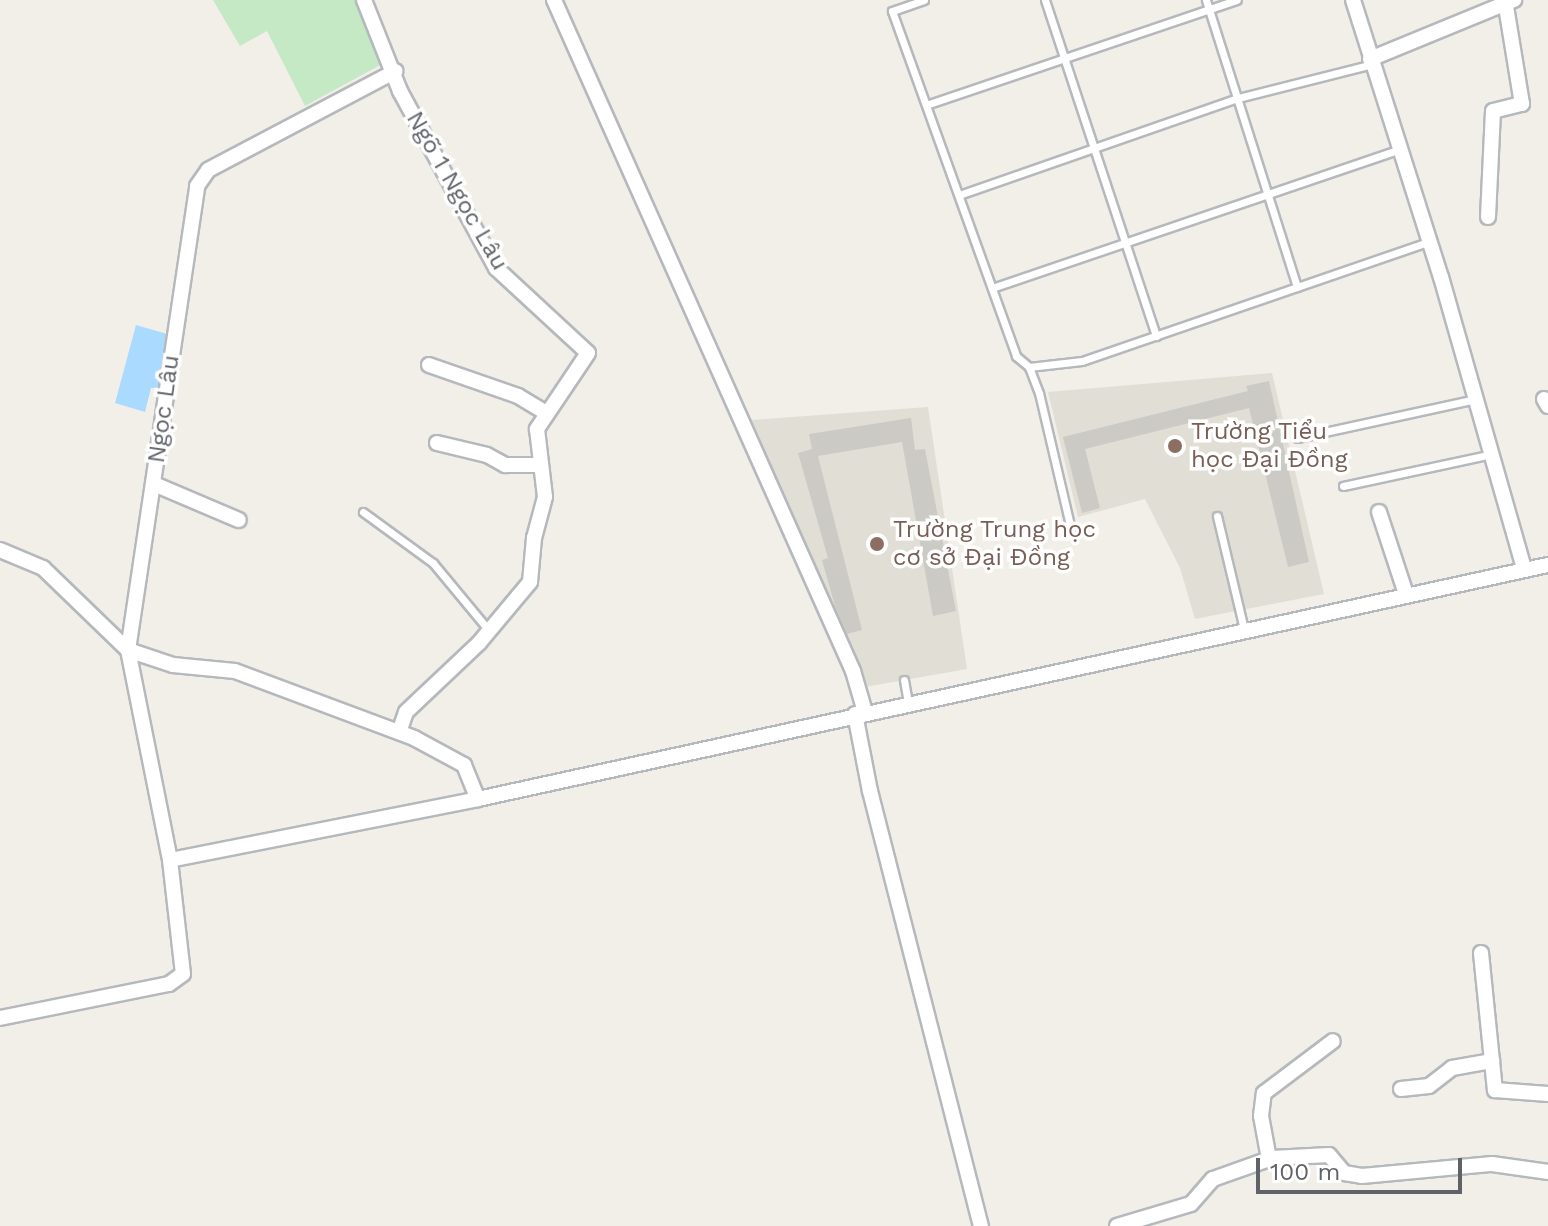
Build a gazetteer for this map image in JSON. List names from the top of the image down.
{
  "streets": {
    "street": ["Ngõ 1 Ngọc Lâu", "Ngọc Lâu"]
  },
  "crossings": [
    ["Ngõ 1 Ngọc Lâu", "Ngọc Lâu"]
  ],
  "places": ["Trường Tiểu học Đại Đồng", "Trường Trung học cơ sở Đại Đồng"],
  "scale_bar": "100 m"
}
